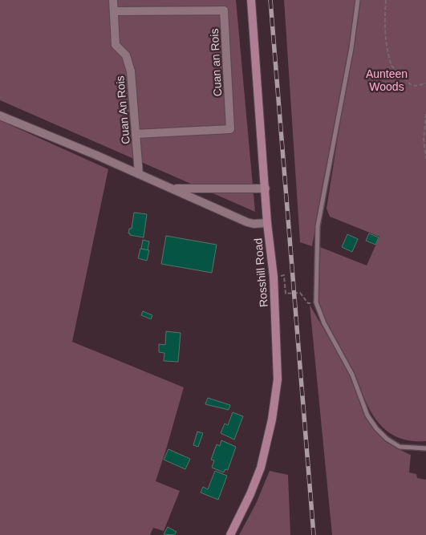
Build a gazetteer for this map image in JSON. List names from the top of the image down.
{
  "streets": {
    "street": ["Cuan an Rois", "Cuan An Rois", "Rosshill Road"]
  },
  "crossings": [
    ["Cuan an Rois", "Cuan An Rois"]
  ],
  "parks": ["Aunteen Woods"]
}
